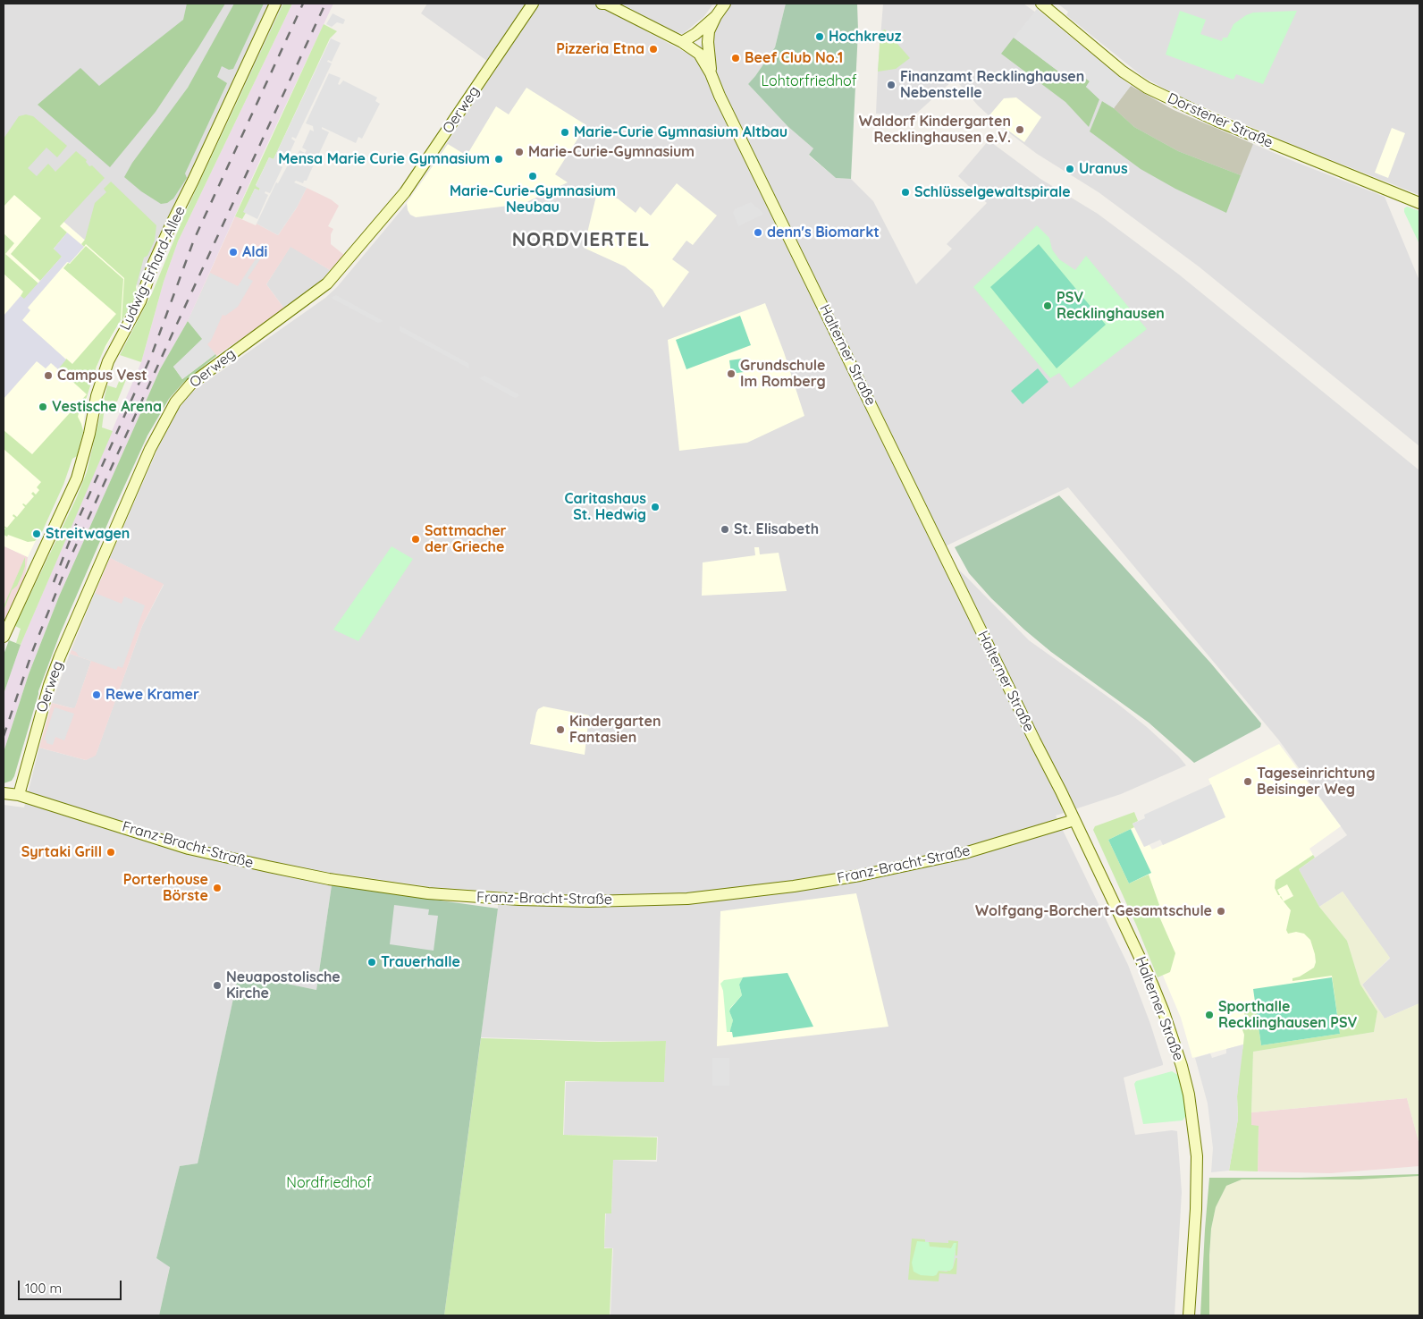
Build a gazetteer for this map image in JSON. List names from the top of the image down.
{
  "streets": {
    "main road": [
      "Oerweg",
      "Dorstener Straße",
      "Ludwig-Erhard-Allee",
      "Halterner Straße",
      "Franz-Bracht-Straße"
    ]
  },
  "crossings": [
    ["Oerweg", "Franz-Bracht-Straße"],
    ["Halterner Straße", "Franz-Bracht-Straße"]
  ],
  "districts": ["NORDVIERTEL"],
  "parks": ["Lohtorfriedhof", "Nordfriedhof"],
  "places": [
    "Hochkreuz",
    "Pizzeria Etna",
    "Beef Club No.1",
    "Finanzamt Recklinghausen Nebenstelle",
    "Waldorf Kindergarten Recklinghausen e.V.",
    "Marie-Curie Gymnasium Altbau",
    "Marie-Curie-Gymnasium",
    "Mensa Marie Curie Gymnasium",
    "Uranus",
    "Marie-Curie-Gymnasium Neubau",
    "Schlüsselgewaltspirale",
    "denn's Biomarkt",
    "Aldi",
    "PSV Recklinghausen",
    "Grundschule Im Romberg",
    "Campus Vest",
    "Vestische Arena",
    "Caritashaus St. Hedwig",
    "St. Elisabeth",
    "Streitwagen",
    "Sattmacher der Grieche",
    "Rewe Kramer",
    "Kindergarten Fantasien",
    "Tageseinrichtung Beisinger Weg",
    "Syrtaki Grill",
    "Porterhouse Börste",
    "Wolfgang-Borchert-Gesamtschule",
    "Trauerhalle",
    "Neuapostolische Kirche",
    "Sporthalle Recklinghausen PSV"
  ],
  "scale_bar": "100 m"
}
